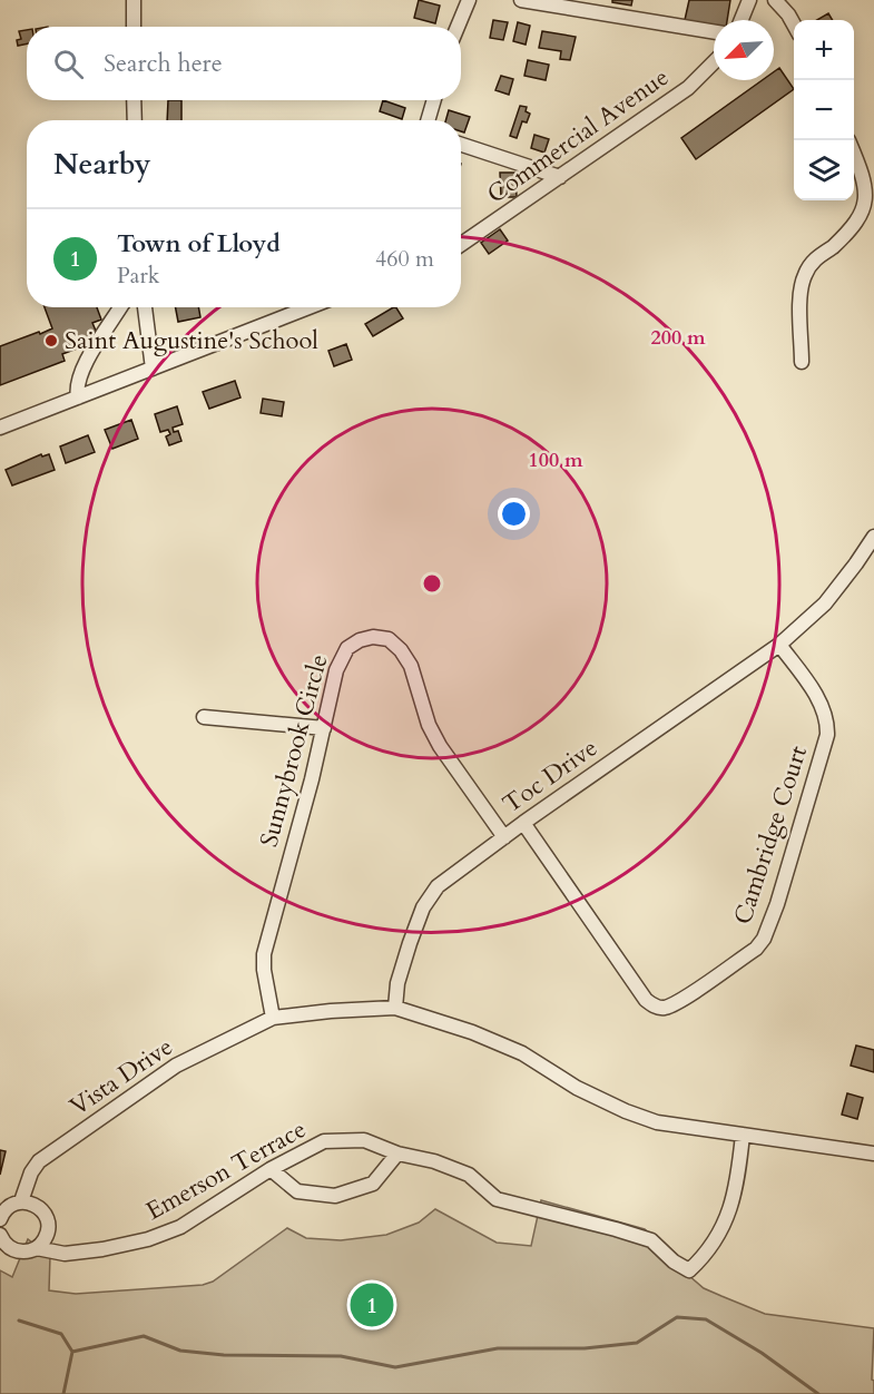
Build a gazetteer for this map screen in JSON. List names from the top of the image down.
{
  "streets": {
    "street": [
      "Commercial Avenue",
      "Sunnybrook Circle",
      "Toc Drive",
      "Cambridge Court",
      "Vista Drive",
      "Emerson Terrace"
    ]
  },
  "crossings": [
    ["Sunnybrook Circle", "Toc Drive"],
    ["Sunnybrook Circle", "Vista Drive"],
    ["Toc Drive", "Cambridge Court"]
  ],
  "places": ["Saint Augustine's School"],
  "north": "bottom left",
  "page": {
    "map_buttons": ["+", "−"],
    "search": "Search here",
    "heading": "Nearby",
    "list": [
      {
        "mark": "1",
        "name": "Town of Lloyd",
        "note": "Park",
        "value": "460 m"
      }
    ],
    "pins": "1"
  },
  "rings": ["200 m", "100 m"]
}
